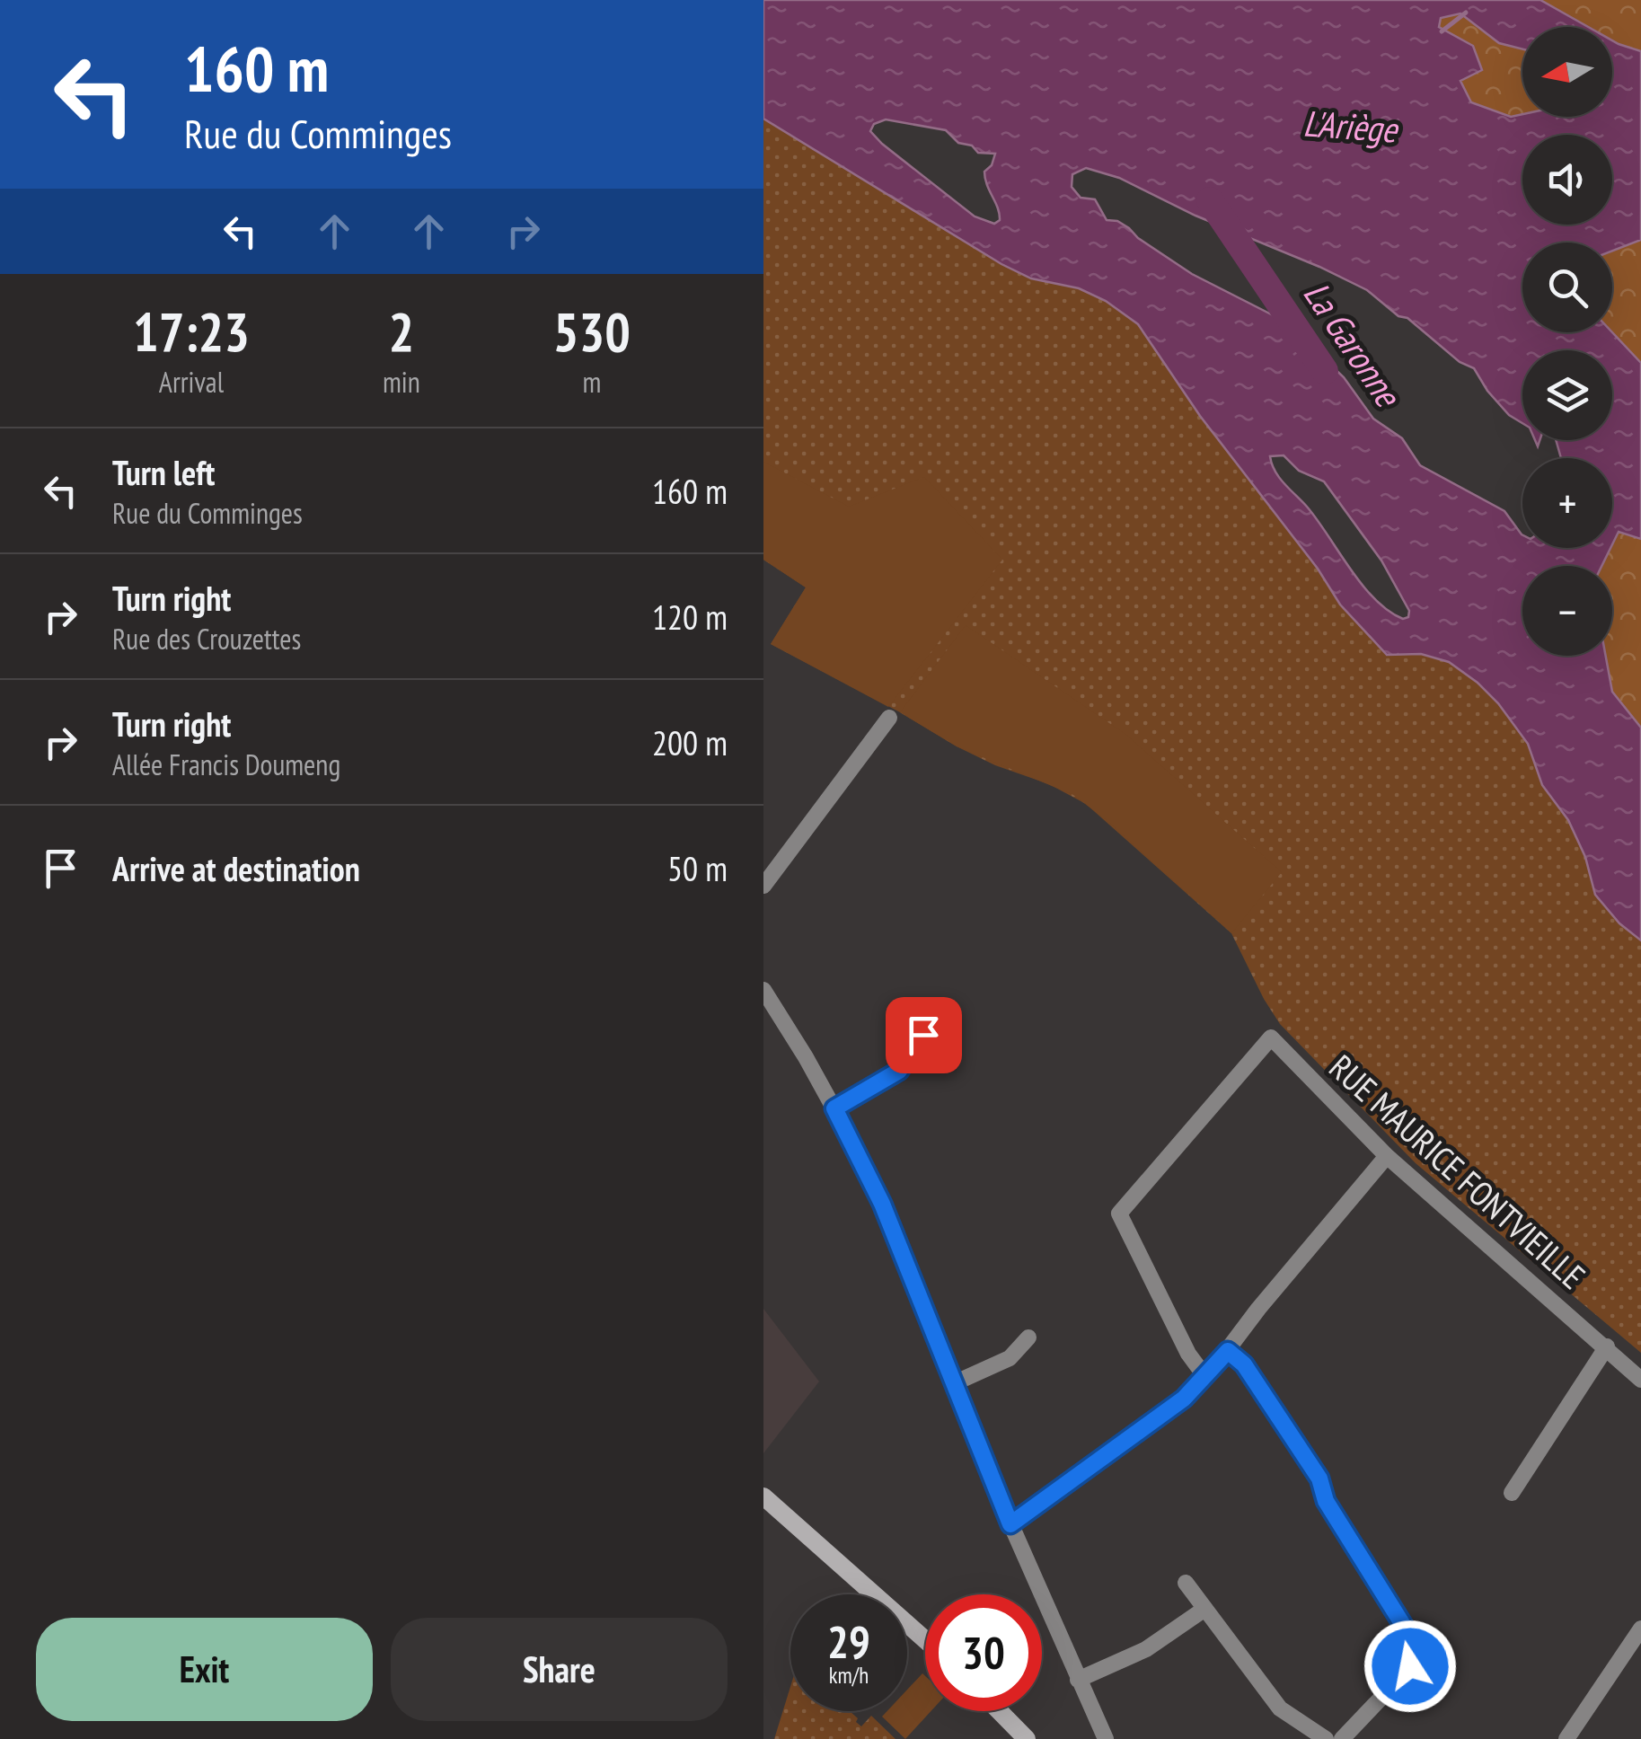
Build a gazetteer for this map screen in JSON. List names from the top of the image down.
{
  "streets": {
    "street": ["RUE MAURICE FONTVIEILLE"]
  },
  "water": ["L'Ariège", "La Garonne"],
  "north": "left",
  "page": {
    "turn": ["160 m", "Rue du Comminges"],
    "map_buttons": ["+", "−"],
    "eta": [
      "17:23",
      "Arrival",
      "2",
      "min",
      "530",
      "m"
    ],
    "list": [
      {
        "name": "Turn left",
        "note": "Rue du Comminges",
        "value": "160 m"
      },
      {
        "name": "Turn right",
        "note": "Rue des Crouzettes",
        "value": "120 m"
      },
      {
        "name": "Turn right",
        "note": "Allée Francis Doumeng",
        "value": "200 m"
      },
      {
        "name": "Arrive at destination",
        "value": "50 m"
      }
    ],
    "speed": "29 km/h",
    "limit": "30",
    "buttons": ["Exit", "Share"]
  }
}
